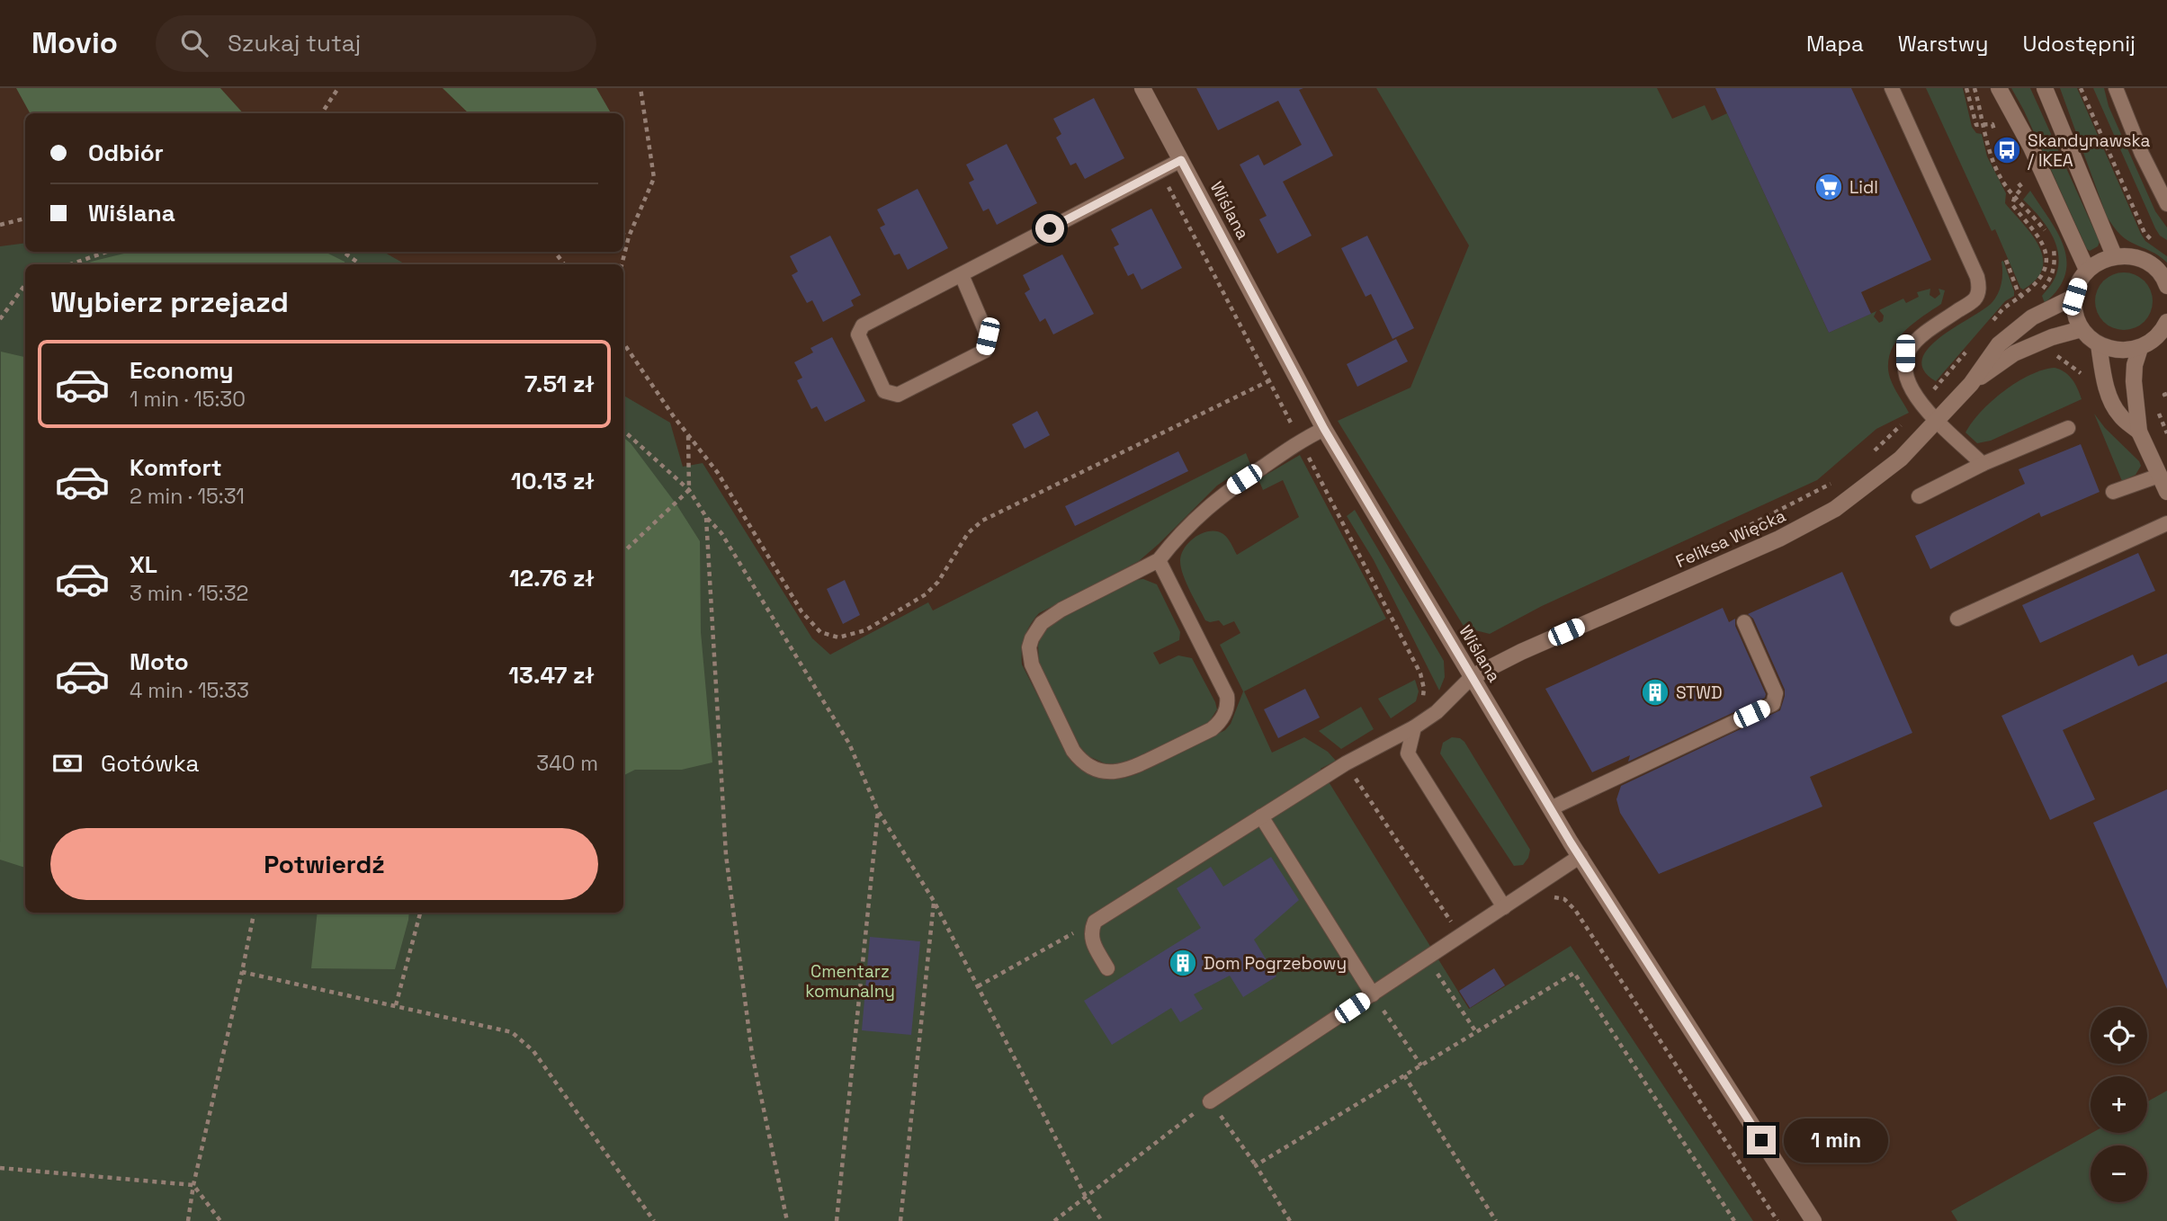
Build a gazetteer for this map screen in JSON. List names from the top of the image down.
{
  "streets": {
    "street": ["Wiślana", "Feliksa Więcka"]
  },
  "crossings": [
    ["Wiślana", "Feliksa Więcka"]
  ],
  "parks": ["Cmentarz komunalny"],
  "places": {
    "bus stop": ["Skandynawska / IKEA"],
    "supermarket": ["Lidl"],
    "building": ["STWD", "Dom Pogrzebowy"]
  },
  "page": {
    "header": "Movio",
    "search": "Szukaj tutaj",
    "nav": ["Mapa", "Warstwy", "Udostępnij"],
    "banner": ["Odbiór", "Wiślana"],
    "heading": "Wybierz przejazd",
    "list": [
      {
        "name": "Economy",
        "note": "1 min · 15:30",
        "value": "7.51 zł"
      },
      {
        "name": "Komfort",
        "note": "2 min · 15:31",
        "value": "10.13 zł"
      },
      {
        "name": "XL",
        "note": "3 min · 15:32",
        "value": "12.76 zł"
      },
      {
        "name": "Moto",
        "note": "4 min · 15:33",
        "value": "13.47 zł"
      }
    ],
    "pay": ["Gotówka", "340 m"],
    "buttons": "Potwierdź",
    "map_buttons": ["+", "−"],
    "bubble": "1 min"
  }
}
